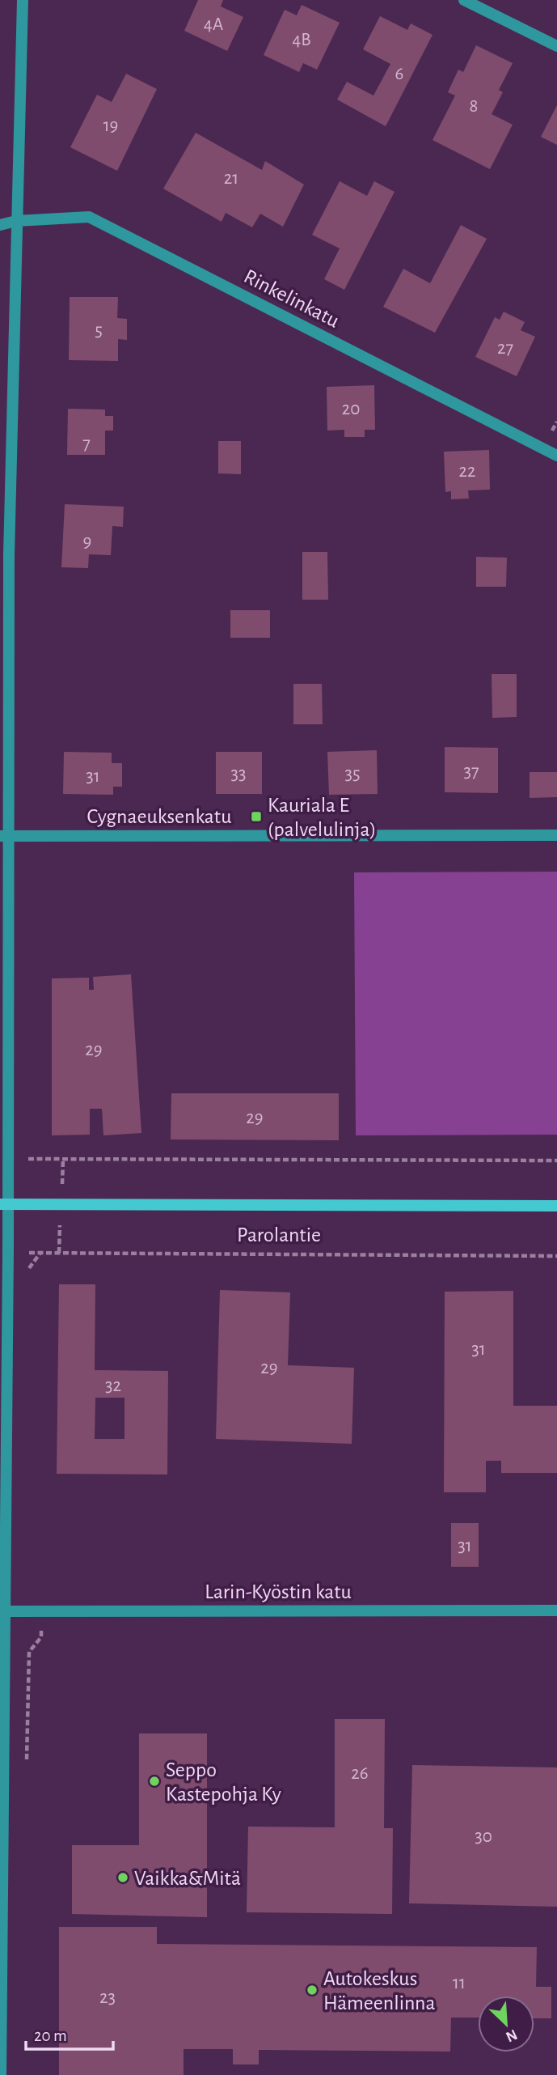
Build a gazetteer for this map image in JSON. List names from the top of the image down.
{
  "streets": {
    "main road": ["Parolantie"],
    "street": ["Rinkelinkatu", "Cygnaeuksenkatu", "Larin-Kyöstin katu"]
  },
  "places": {
    "transit": ["Kauriala E (palvelulinja)"],
    "other": ["Seppo Kastepohja Ky", "Vaikka&Mitä", "Autokeskus Hämeenlinna"]
  },
  "house_numbers": [
    "4A",
    "4B",
    "6",
    "8",
    "19",
    "21",
    "5",
    "27",
    "20",
    "7",
    "22",
    "9",
    "37",
    "33",
    "35",
    "31",
    "29",
    "29",
    "31",
    "29",
    "32",
    "31",
    "26",
    "30",
    "11",
    "23"
  ],
  "scale_bar": "20 m",
  "north": "bottom right"
}
